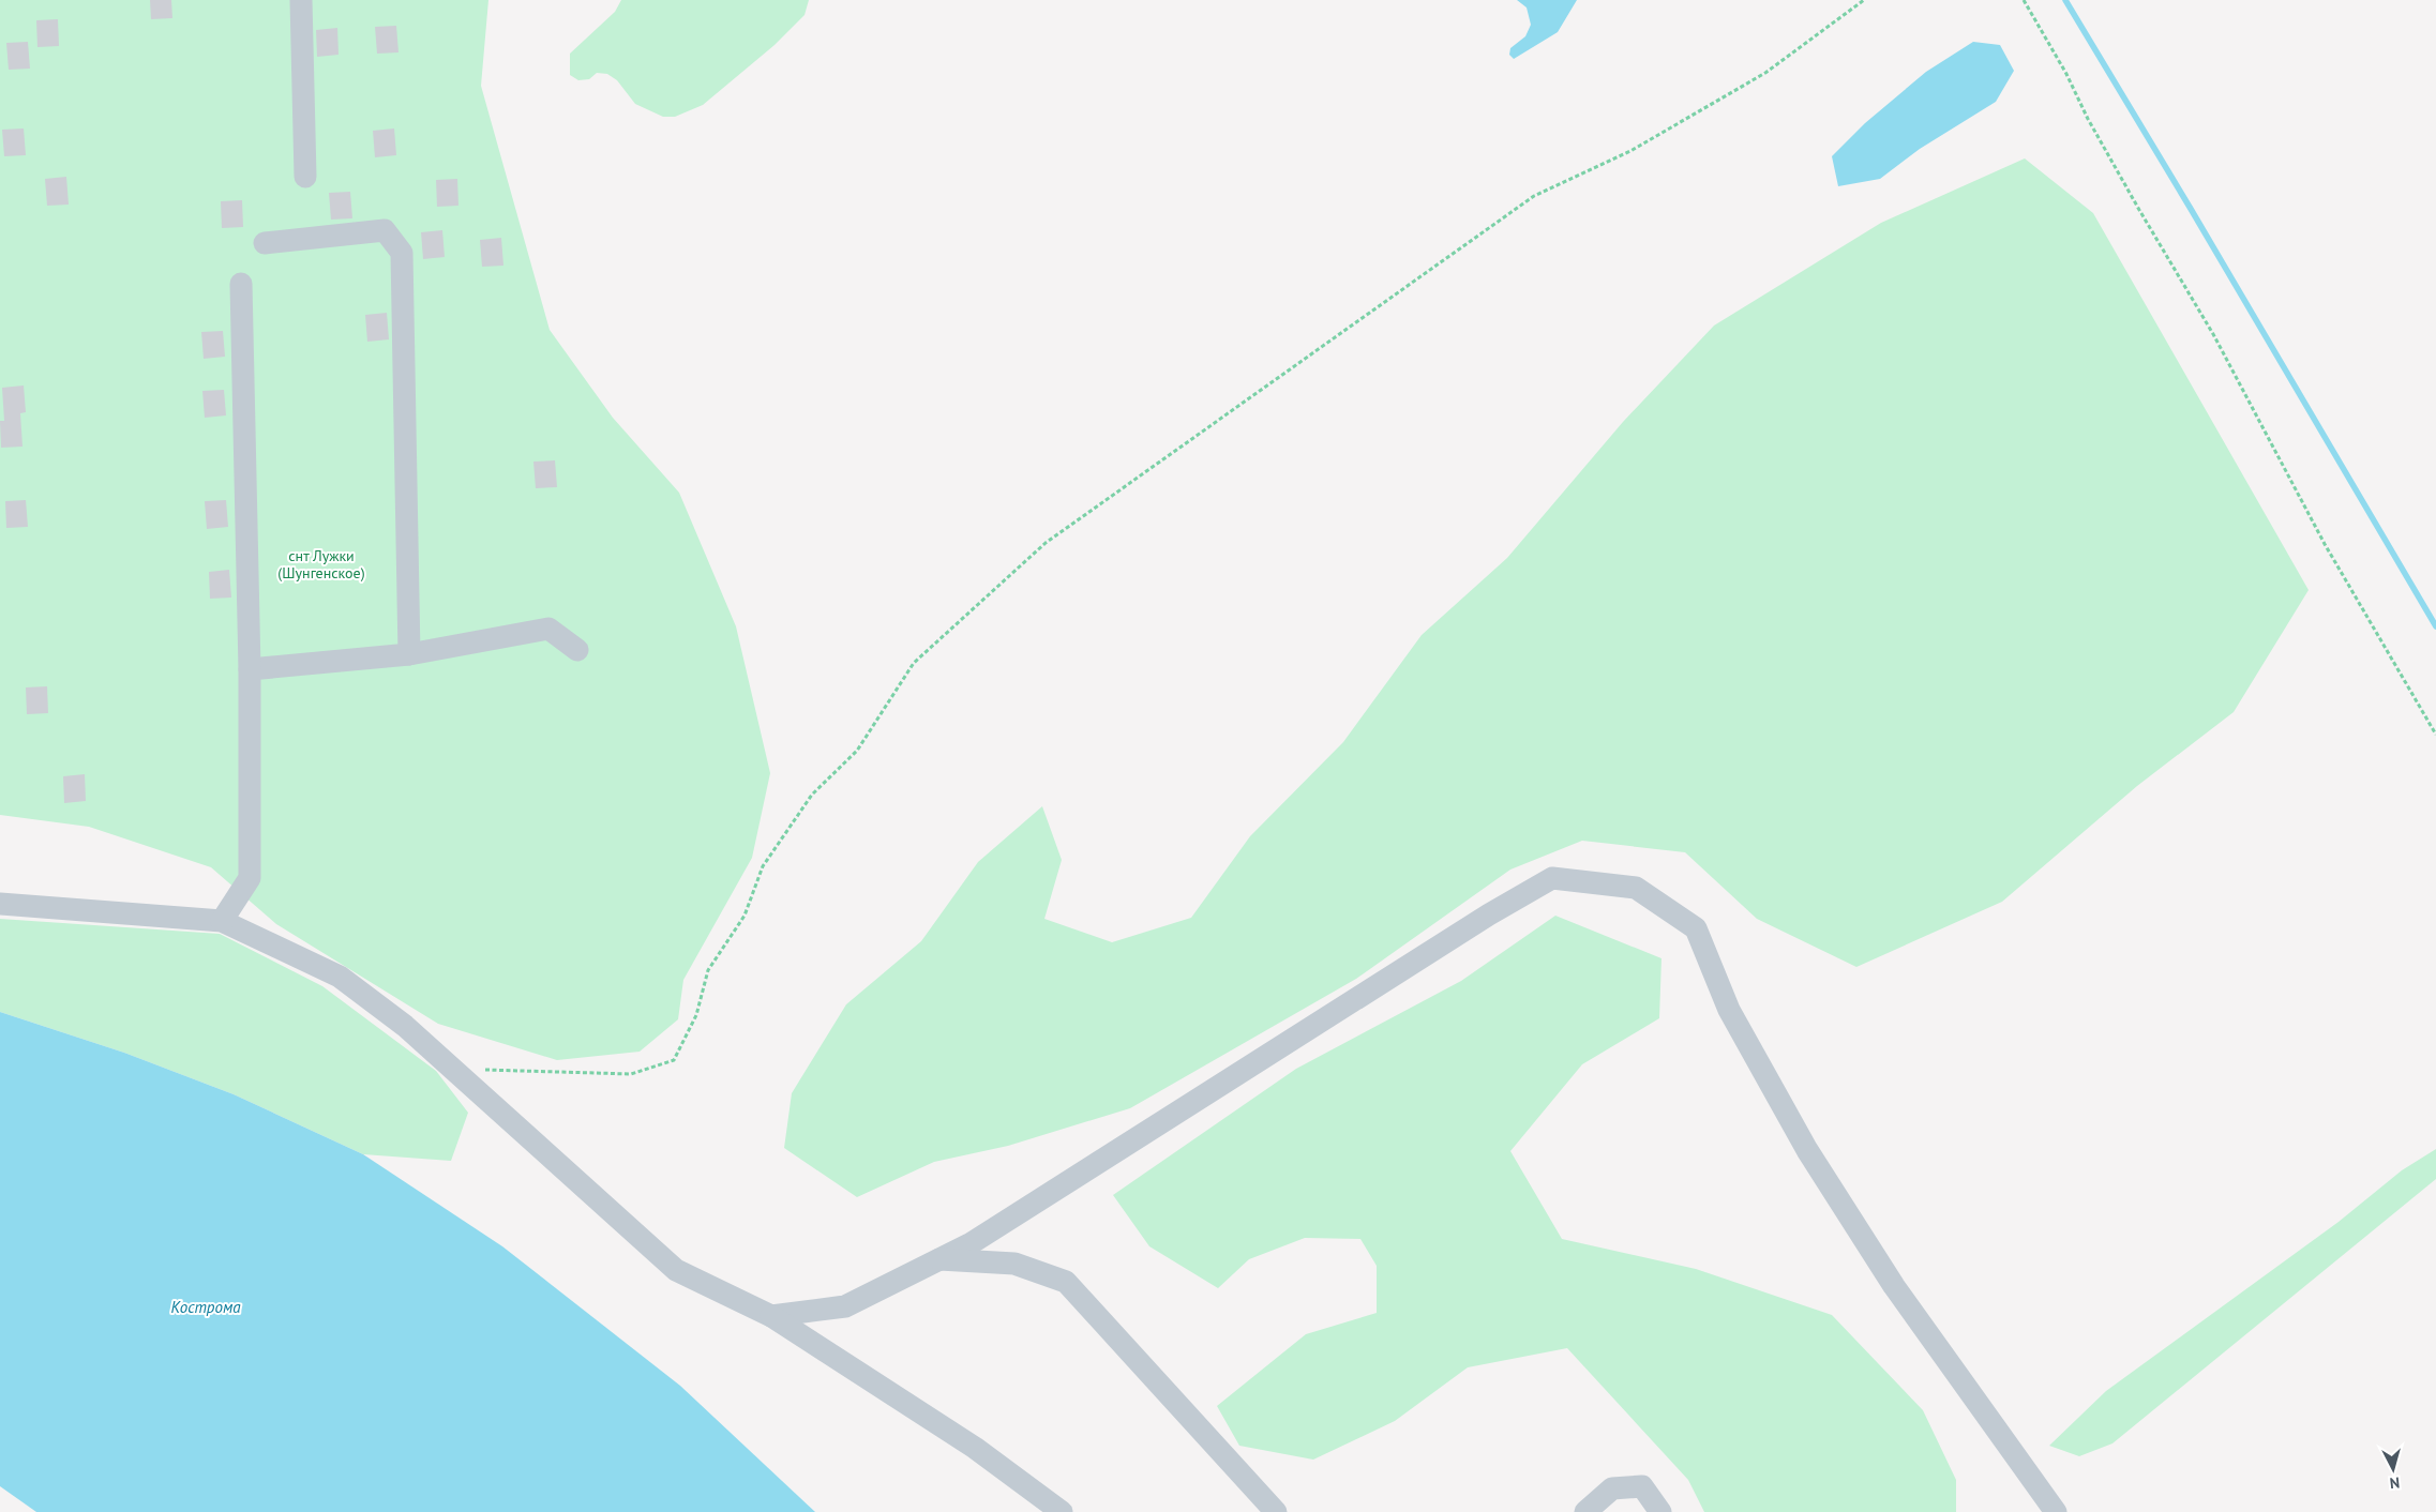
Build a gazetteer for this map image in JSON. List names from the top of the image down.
{
  "water": ["Кострома"],
  "parks": ["снт Лужки (Шунгенское)"],
  "north": "bottom"
}
